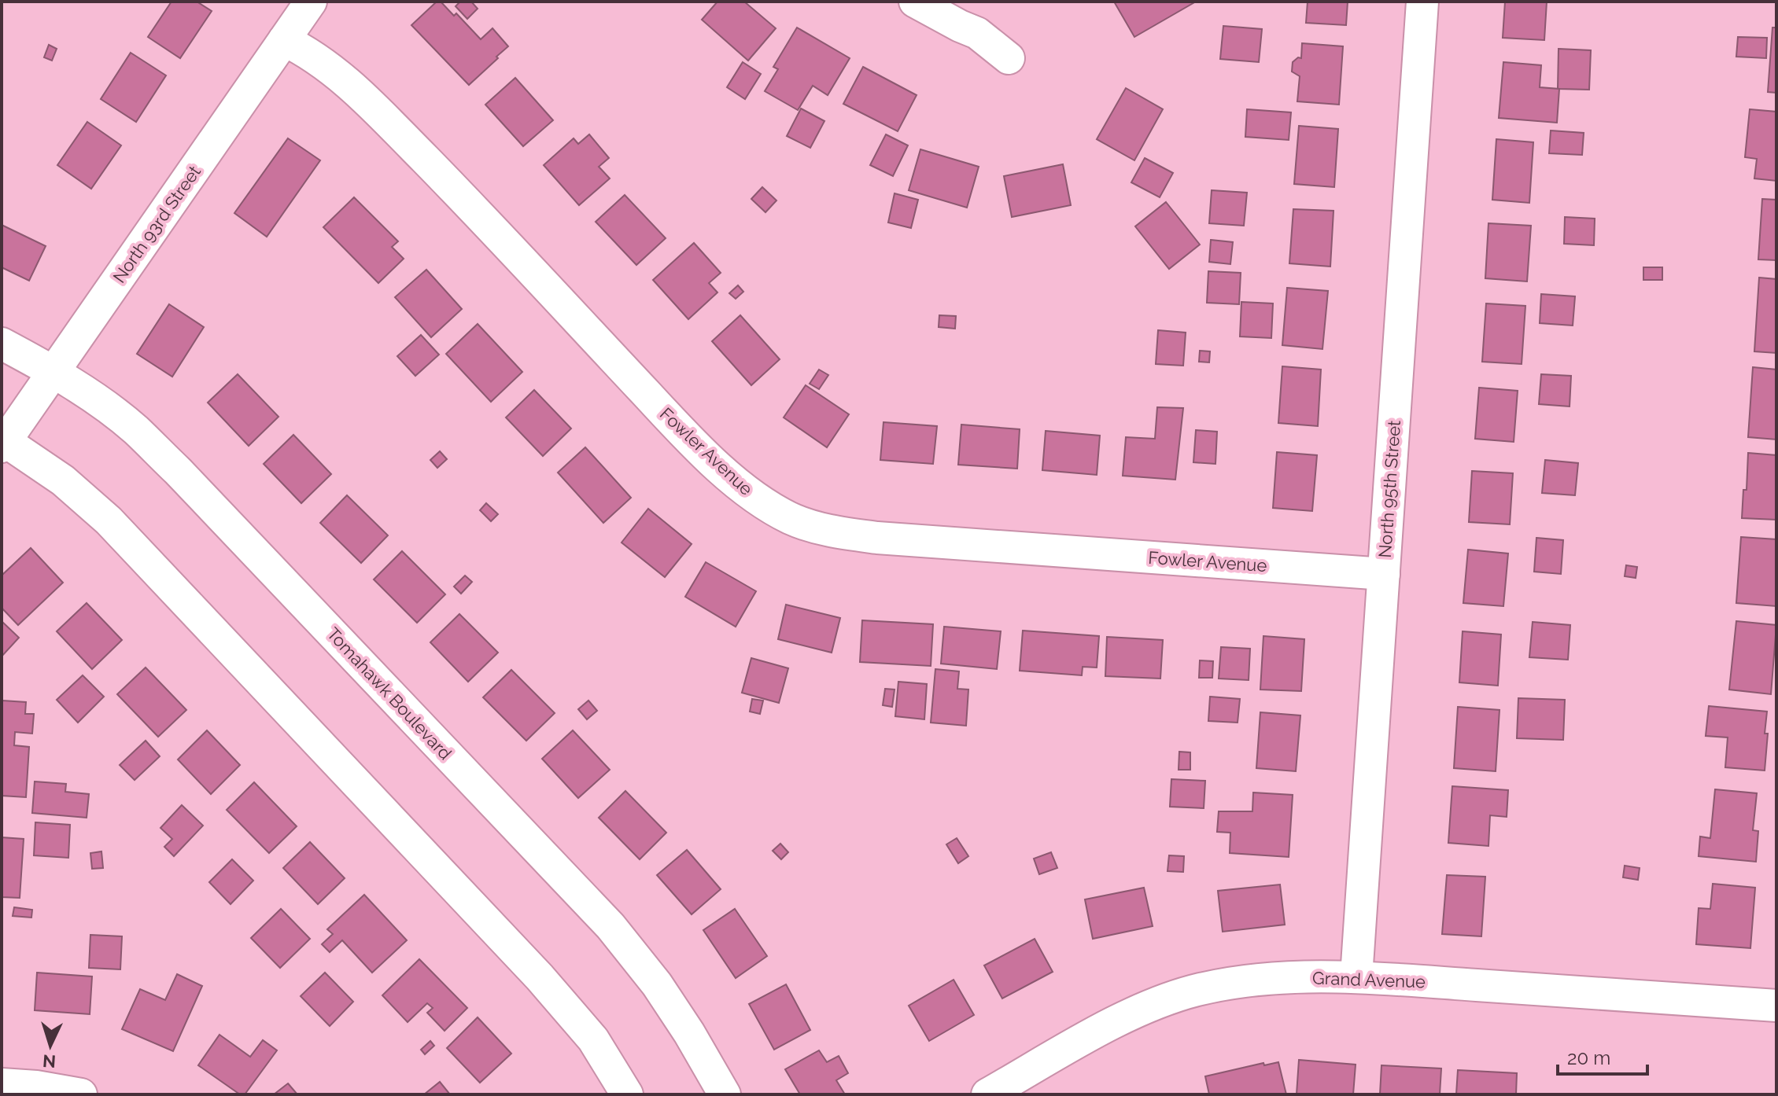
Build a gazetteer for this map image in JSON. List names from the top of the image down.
{
  "streets": {
    "street": [
      "North 93rd Street",
      "Fowler Avenue",
      "North 95th Street",
      "Tomahawk Boulevard",
      "Grand Avenue"
    ]
  },
  "crossings": [
    ["North 93rd Street", "Fowler Avenue"],
    ["North 93rd Street", "Tomahawk Boulevard"],
    ["Fowler Avenue", "North 95th Street"],
    ["North 95th Street", "Grand Avenue"]
  ],
  "scale_bar": "20 m",
  "north": "bottom"
}
